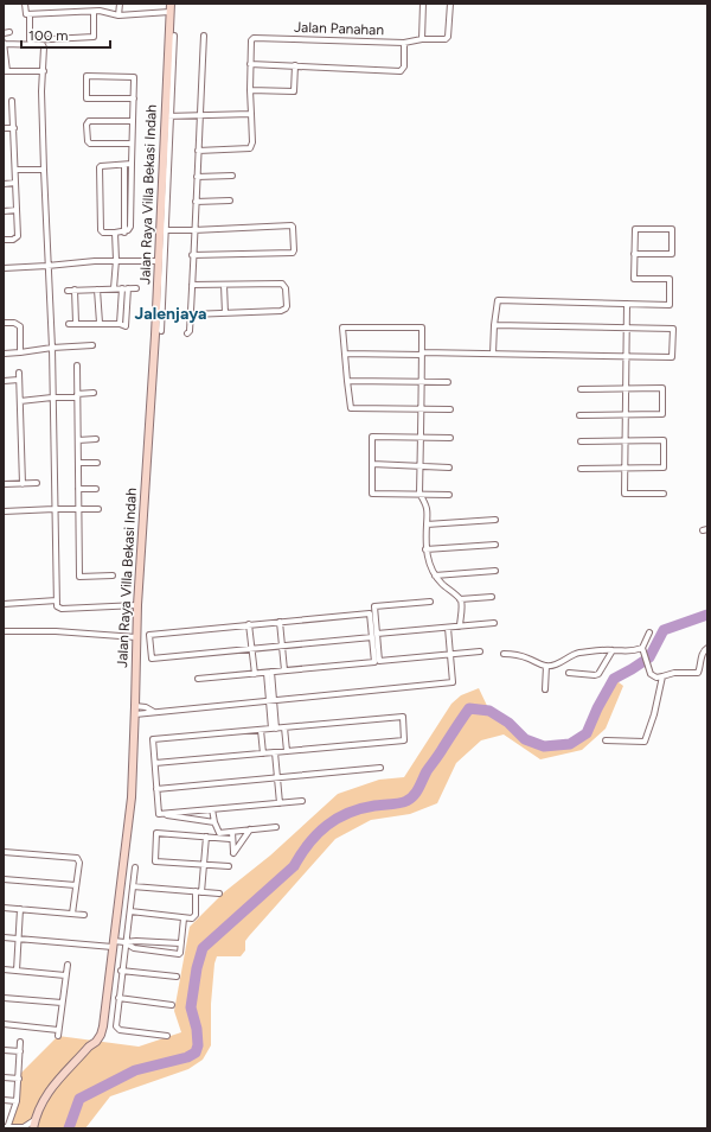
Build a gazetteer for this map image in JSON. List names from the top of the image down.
{
  "streets": {
    "main road": ["Jalan Raya Villa Bekasi Indah"],
    "street": ["Jalan Panahan"]
  },
  "districts": ["Jalenjaya"],
  "scale_bar": "100 m"
}
